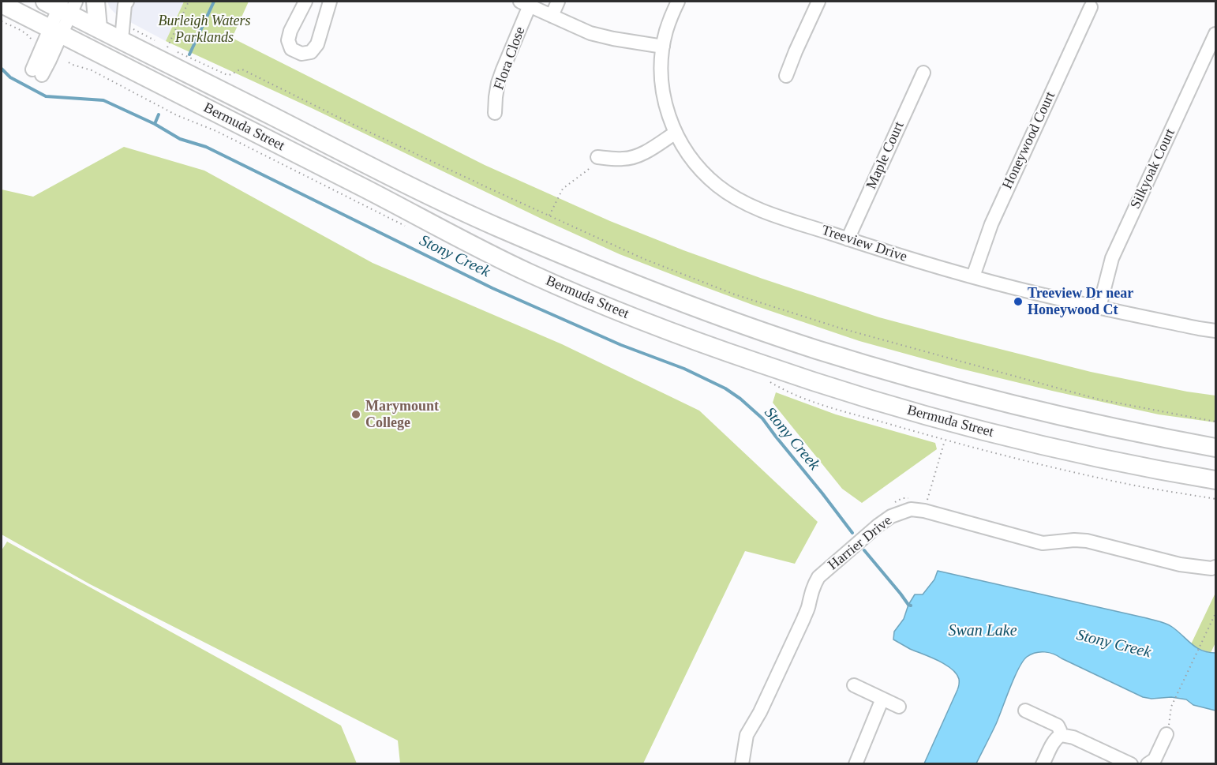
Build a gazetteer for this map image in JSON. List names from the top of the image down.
{
  "streets": {
    "main road": ["Bermuda Street"],
    "street": [
      "Flora Close",
      "Honeywood Court",
      "Maple Court",
      "Silkyoak Court",
      "Treeview Drive",
      "Harrier Drive"
    ]
  },
  "crossings": [
    ["Honeywood Court", "Treeview Drive"],
    ["Maple Court", "Treeview Drive"],
    ["Silkyoak Court", "Treeview Drive"]
  ],
  "water": ["Stony Creek", "Swan Lake"],
  "parks": ["Burleigh Waters Parklands"],
  "places": ["Treeview Dr near Honeywood Ct", "Marymount College"]
}
